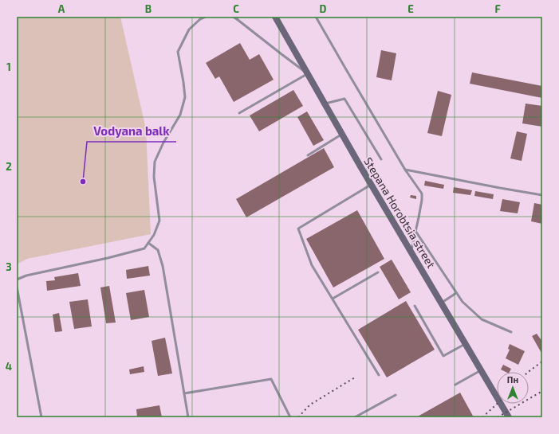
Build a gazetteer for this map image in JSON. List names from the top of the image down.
{
  "streets": {
    "main road": ["Stepana Horobtsia street"]
  },
  "places": ["Vodyana balk"],
  "north": "top",
  "grid": {
    "columns": [
      "A",
      "B",
      "C",
      "D",
      "E",
      "F"
    ],
    "rows": [
      "1",
      "2",
      "3",
      "4"
    ]
  }
}
